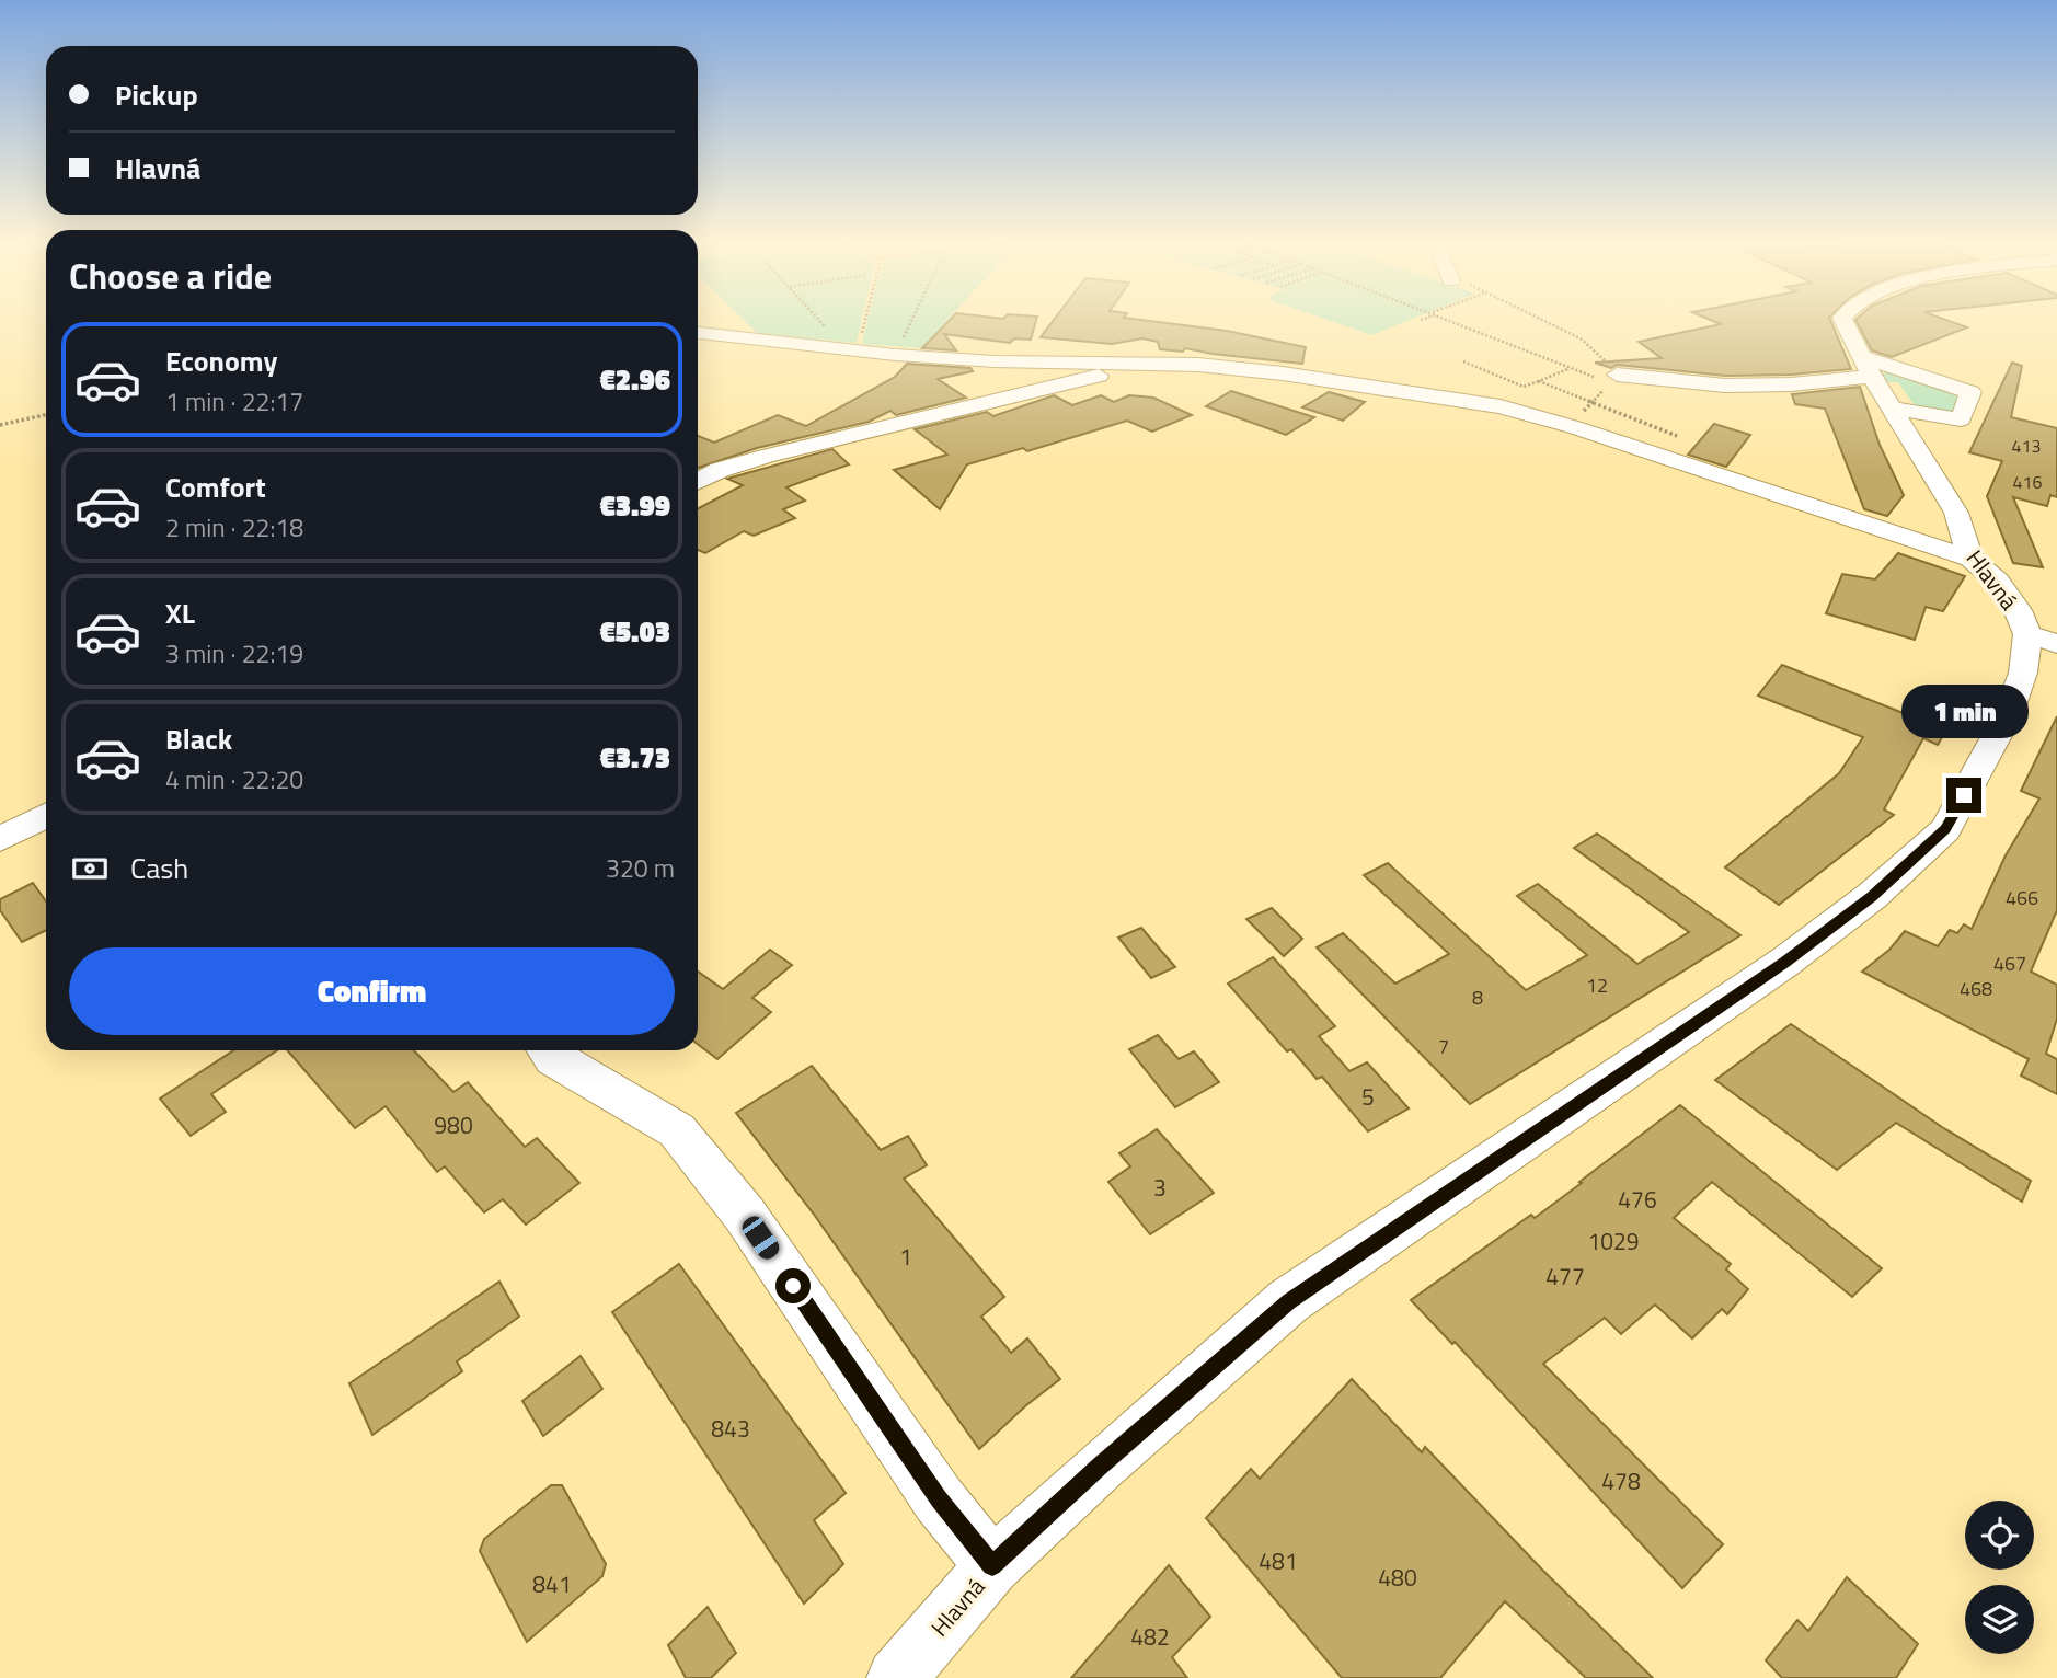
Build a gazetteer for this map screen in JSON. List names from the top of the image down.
{
  "streets": {
    "street": ["Hlavná"]
  },
  "house_numbers": [
    "413",
    "416",
    "466",
    "467",
    "12",
    "468",
    "8",
    "7",
    "5",
    "980",
    "3",
    "476",
    "1029",
    "1",
    "477",
    "843",
    "478",
    "481",
    "480",
    "841",
    "482"
  ],
  "page": {
    "banner": ["Pickup", "Hlavná"],
    "heading": "Choose a ride",
    "list": [
      {
        "name": "Economy",
        "note": "1 min · 22:17",
        "value": "€2.96"
      },
      {
        "name": "Comfort",
        "note": "2 min · 22:18",
        "value": "€3.99"
      },
      {
        "name": "XL",
        "note": "3 min · 22:19",
        "value": "€5.03"
      },
      {
        "name": "Black",
        "note": "4 min · 22:20",
        "value": "€3.73"
      }
    ],
    "bubble": "1 min",
    "pay": ["Cash", "320 m"],
    "buttons": "Confirm"
  }
}
